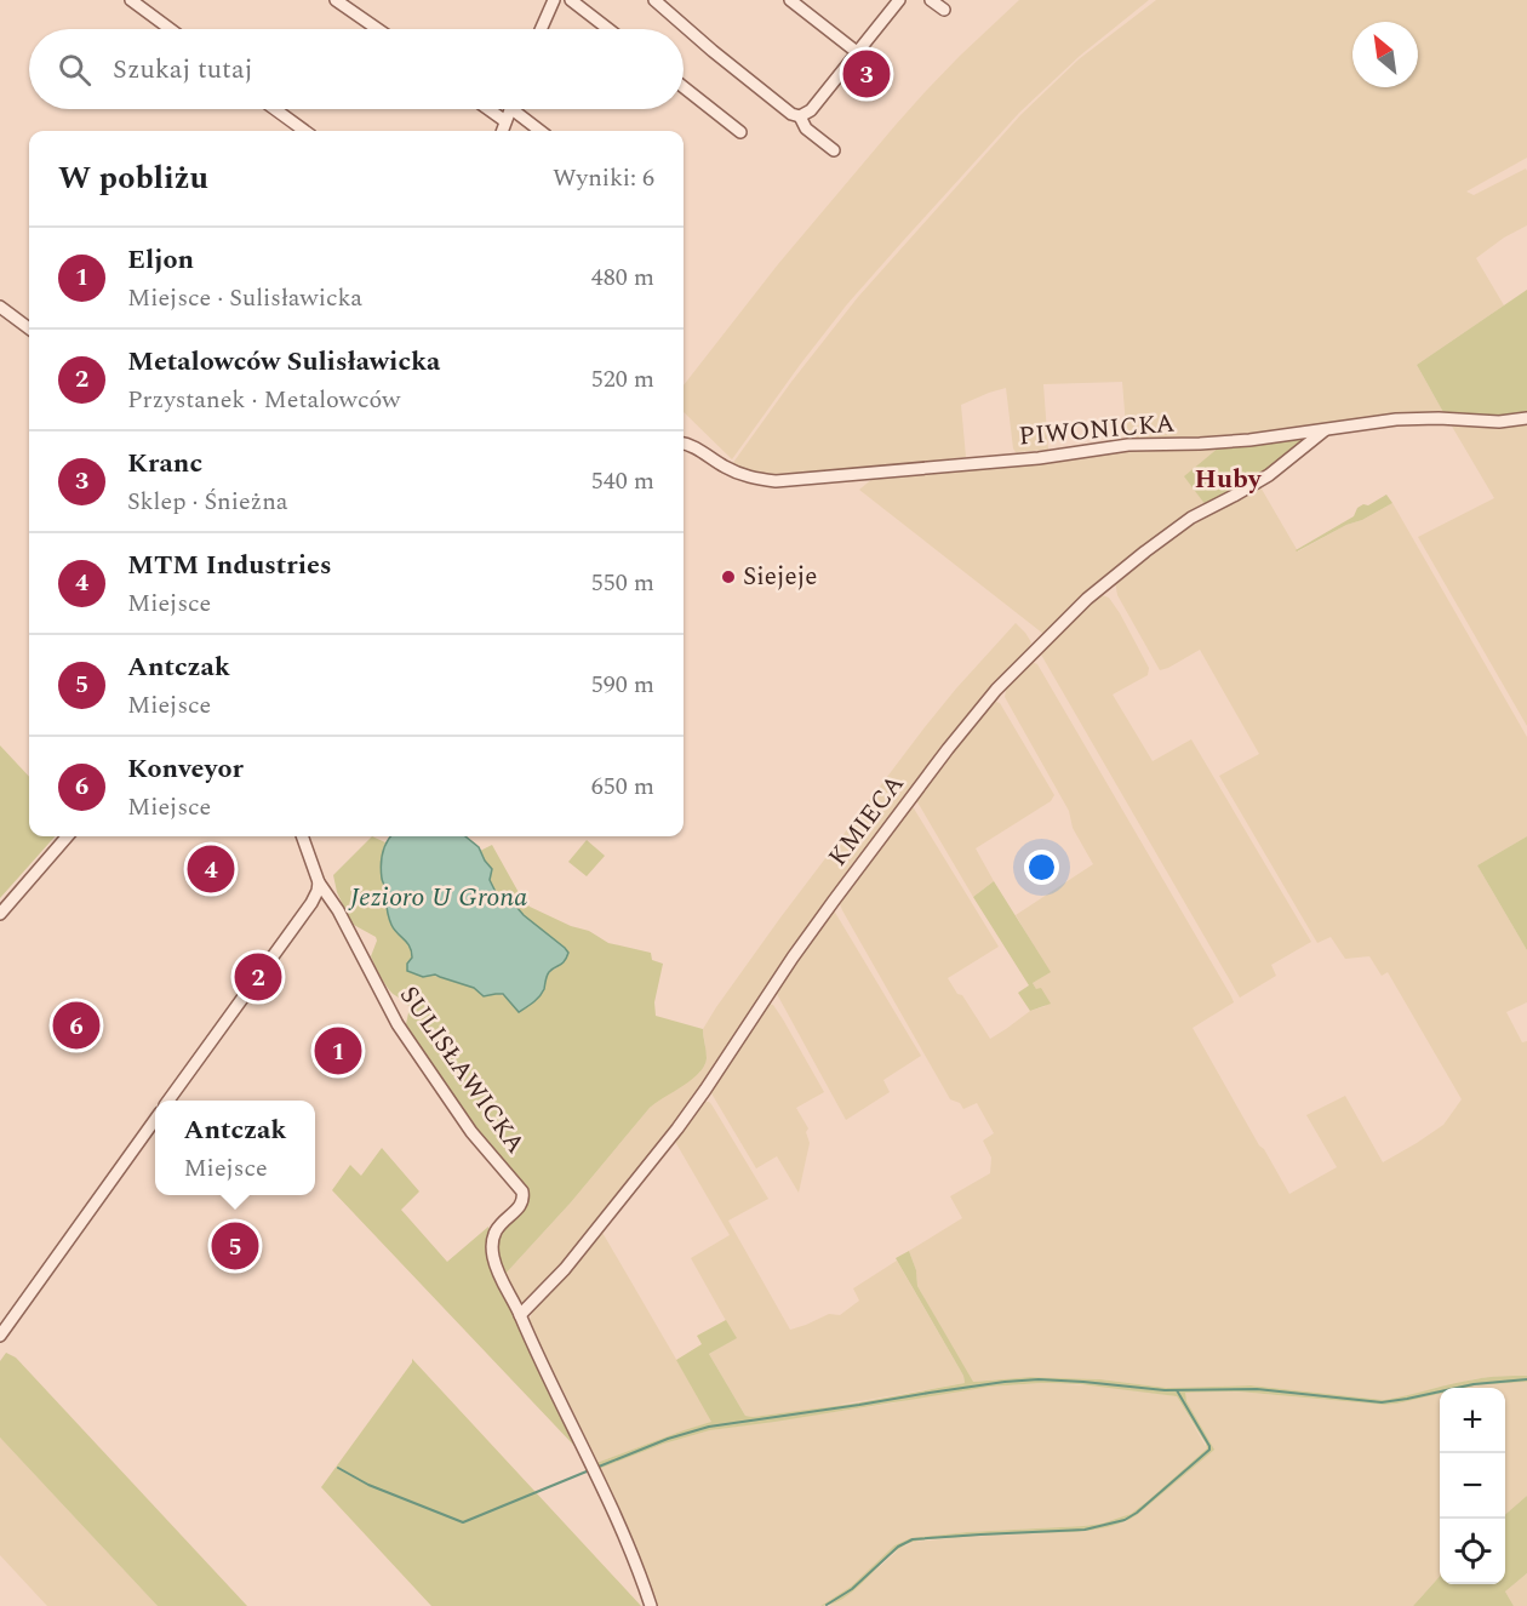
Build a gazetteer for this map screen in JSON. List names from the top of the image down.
{
  "streets": {
    "street": ["PIWONICKA", "KMIECA", "SULISŁAWICKA"]
  },
  "crossings": [
    ["PIWONICKA", "KMIECA"],
    ["KMIECA", "SULISŁAWICKA"]
  ],
  "districts": ["Huby"],
  "water": ["Jezioro U Grona"],
  "places": ["Siejeje"],
  "north": "top left",
  "page": {
    "search": "Szukaj tutaj",
    "pins": [
      "3",
      "4",
      "2",
      "6",
      "1",
      "5"
    ],
    "heading": ["W pobliżu", "Wyniki: 6"],
    "list": [
      {
        "mark": "1",
        "name": "Eljon",
        "note": "Miejsce · Sulisławicka",
        "value": "480 m"
      },
      {
        "mark": "2",
        "name": "Metalowców Sulisławicka",
        "note": "Przystanek · Metalowców",
        "value": "520 m"
      },
      {
        "mark": "3",
        "name": "Kranc",
        "note": "Sklep · Śnieżna",
        "value": "540 m"
      },
      {
        "mark": "4",
        "name": "MTM Industries",
        "note": "Miejsce",
        "value": "550 m"
      },
      {
        "mark": "5",
        "name": "Antczak",
        "note": "Miejsce",
        "value": "590 m"
      },
      {
        "mark": "6",
        "name": "Konveyor",
        "note": "Miejsce",
        "value": "650 m"
      }
    ],
    "popup": ["Antczak", "Miejsce"],
    "map_buttons": ["+", "−"]
  }
}
